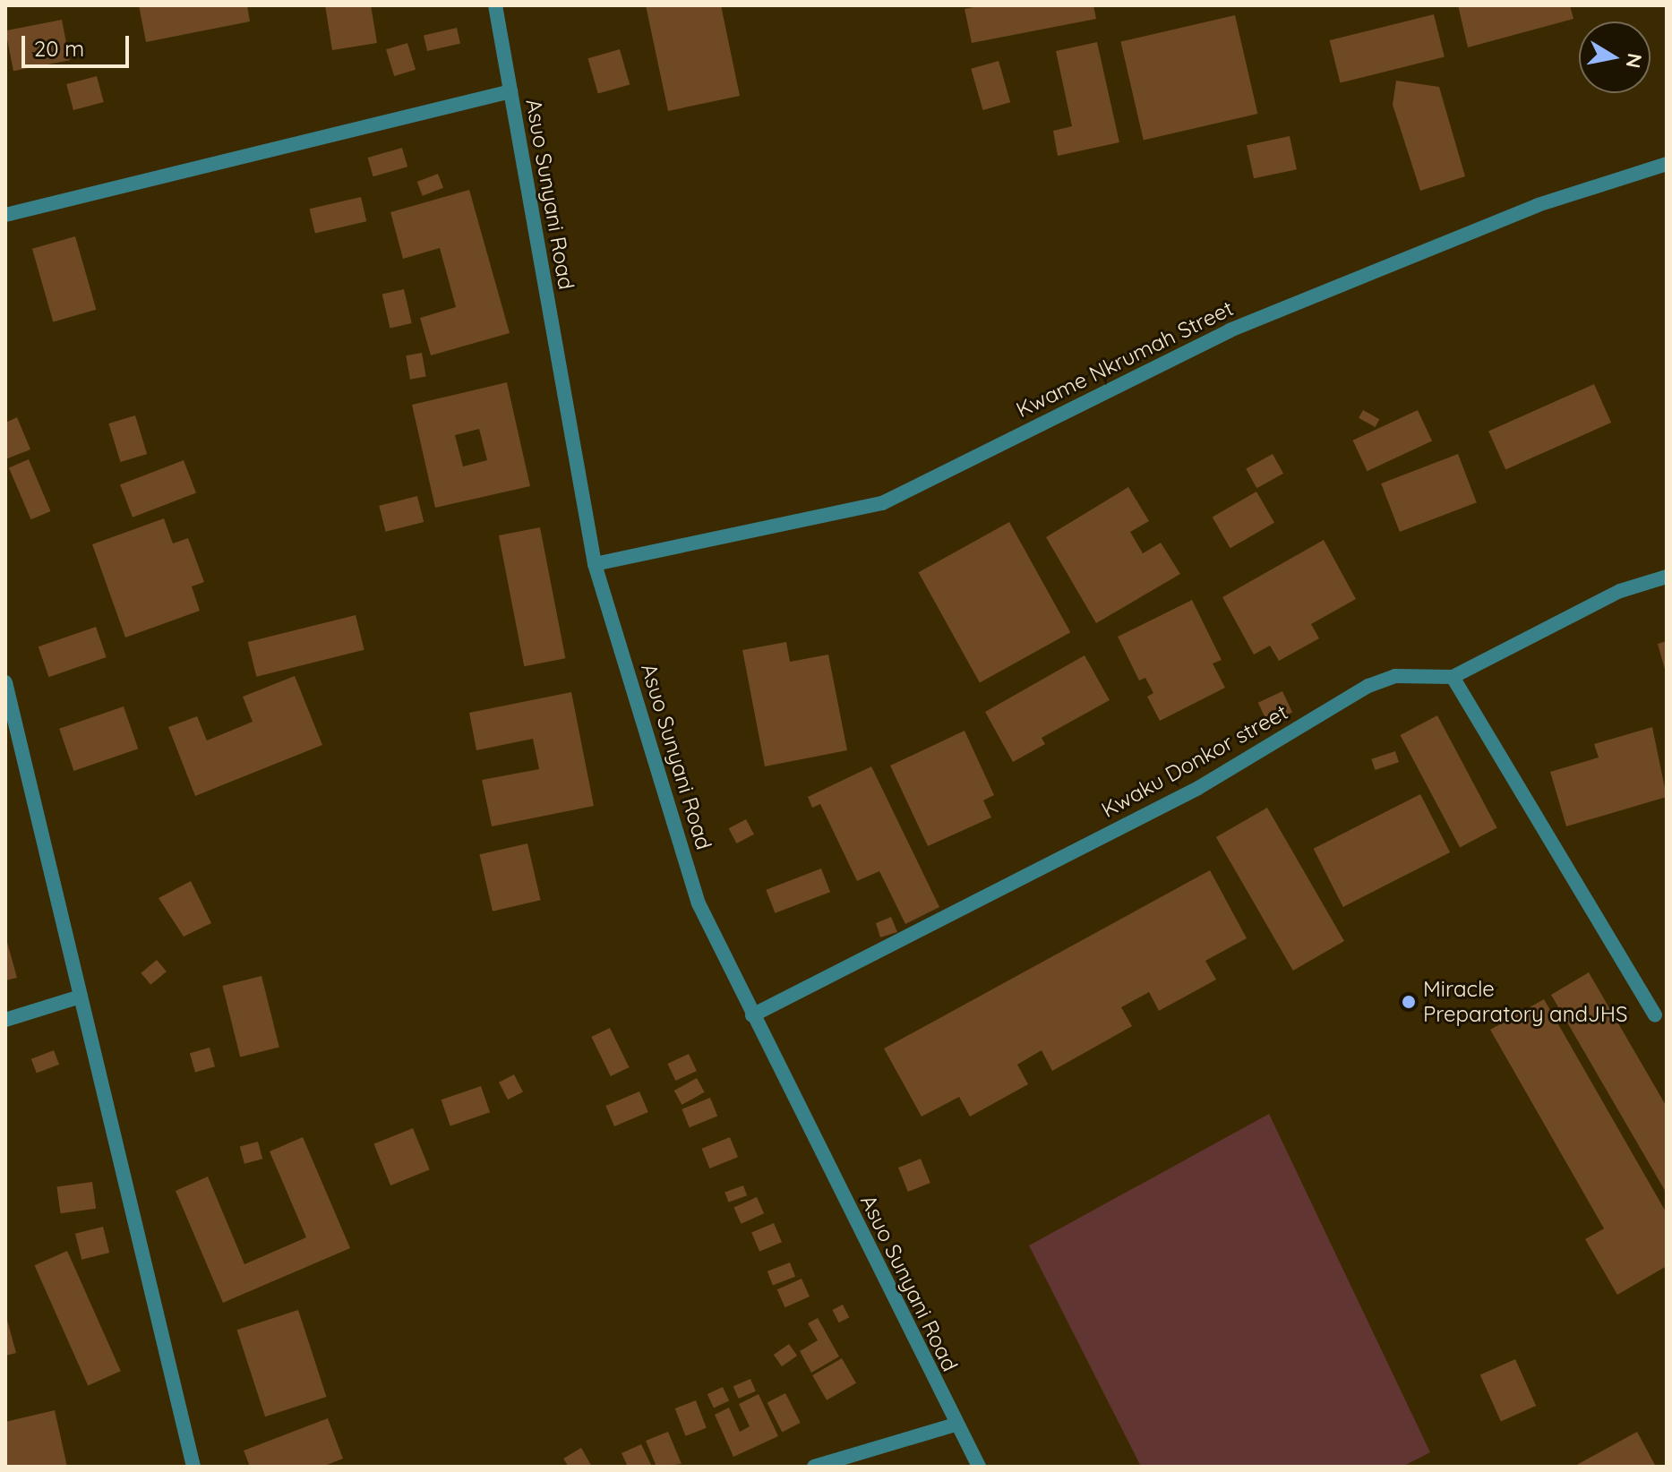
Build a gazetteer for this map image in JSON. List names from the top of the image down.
{
  "streets": {
    "street": ["Asuo Sunyani Road", "Kwame Nkrumah Street", "Kwaku Donkor street"]
  },
  "crossings": [
    ["Asuo Sunyani Road", "Kwame Nkrumah Street"],
    ["Asuo Sunyani Road", "Kwaku Donkor street"]
  ],
  "places": ["Miracle Preparatory andJHS"],
  "scale_bar": "20 m",
  "north": "right"
}
